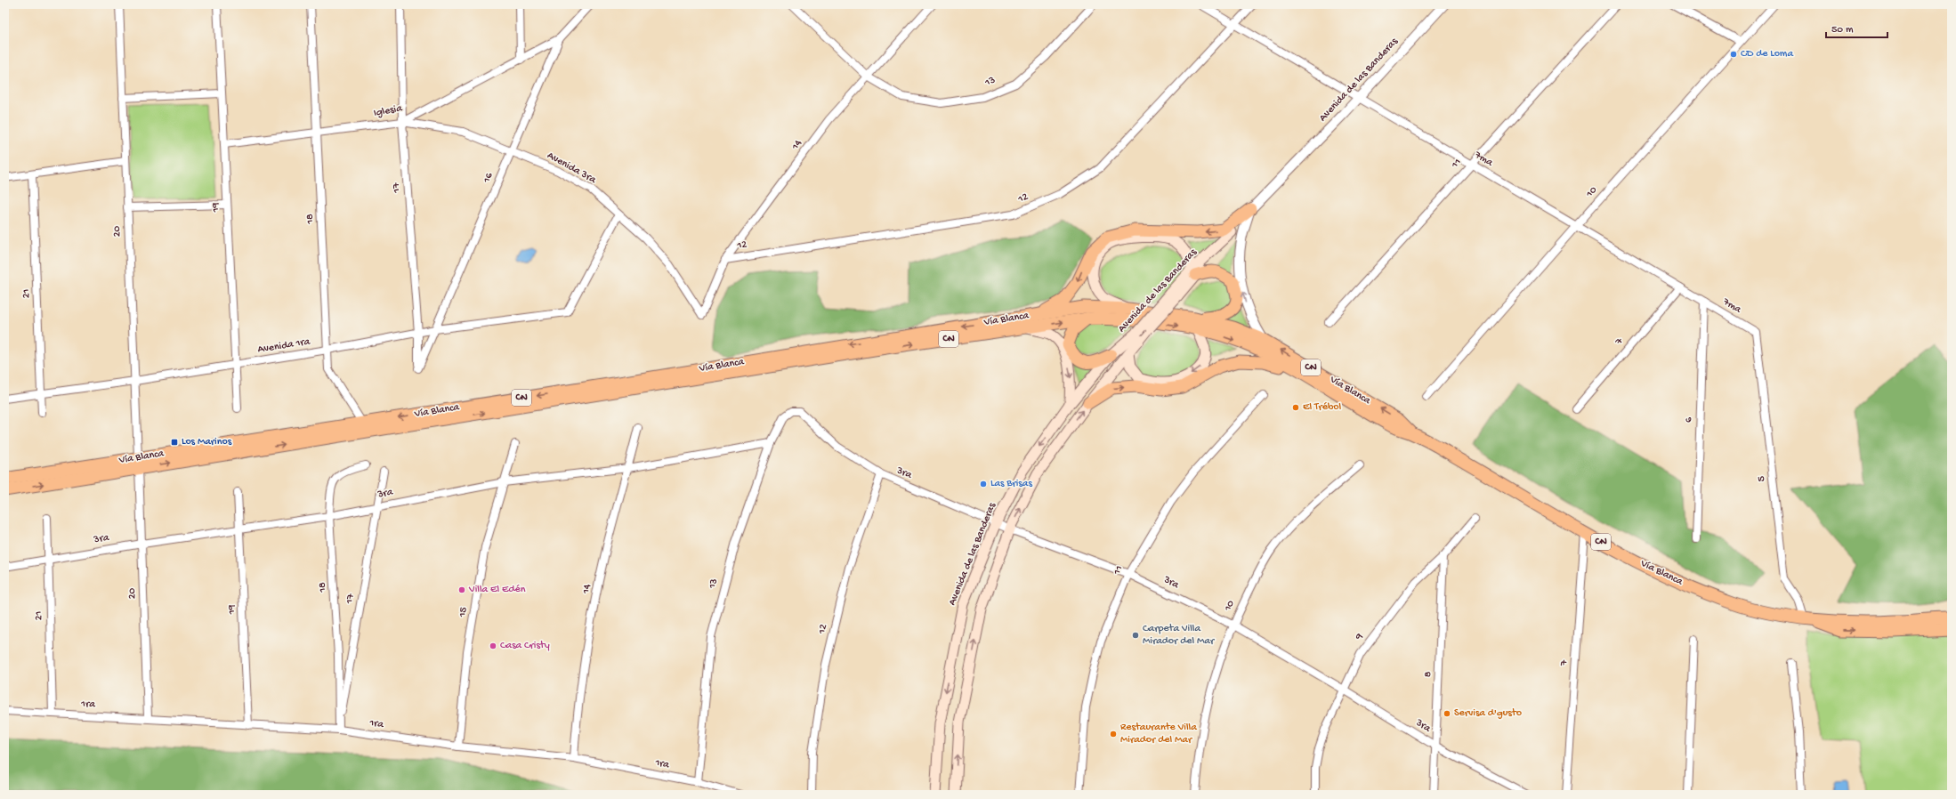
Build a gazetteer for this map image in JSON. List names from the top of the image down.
{
  "streets": {
    "highway": ["Vía Blanca", "CN"],
    "main road": ["Avenida de las Banderas"],
    "street": [
      "13",
      "Iglesia",
      "14",
      "7ma",
      "11",
      "Avenida 3ra",
      "16",
      "17",
      "10",
      "12",
      "19",
      "18",
      "20",
      "21",
      "7",
      "Avenida 1ra",
      "6",
      "3ra",
      "5",
      "15",
      "9",
      "8",
      "1ra"
    ]
  },
  "crossings": [
    ["Avenida de las Banderas", "7ma"],
    ["Avenida de las Banderas", "3ra"],
    ["13", "14"],
    ["13", "3ra"],
    ["13", "1ra"],
    ["Iglesia", "Avenida 3ra"],
    ["Iglesia", "16"],
    ["Iglesia", "17"],
    ["Iglesia", "19"],
    ["Iglesia", "18"],
    ["14", "Avenida 3ra"],
    ["14", "12"],
    ["14", "3ra"],
    ["14", "1ra"],
    ["7ma", "11"],
    ["7ma", "10"],
    ["7ma", "12"],
    ["7ma", "7"],
    ["7ma", "6"],
    ["7ma", "5"],
    ["11", "3ra"],
    ["Avenida 3ra", "16"],
    ["Avenida 3ra", "17"],
    ["Avenida 3ra", "Avenida 1ra"],
    ["16", "17"],
    ["16", "Avenida 1ra"],
    ["17", "18"],
    ["17", "Avenida 1ra"],
    ["17", "3ra"],
    ["17", "1ra"],
    ["10", "3ra"],
    ["12", "3ra"],
    ["19", "Avenida 1ra"],
    ["19", "3ra"],
    ["19", "1ra"],
    ["18", "Vía Blanca"],
    ["18", "Avenida 1ra"],
    ["18", "3ra"],
    ["18", "1ra"],
    ["20", "Vía Blanca"],
    ["20", "Avenida 1ra"],
    ["20", "3ra"],
    ["20", "1ra"],
    ["21", "Avenida 1ra"],
    ["21", "3ra"],
    ["21", "1ra"],
    ["Vía Blanca", "7"],
    ["Vía Blanca", "5"],
    ["3ra", "15"],
    ["3ra", "9"],
    ["3ra", "8"],
    ["15", "1ra"],
    ["9", "8"]
  ],
  "places": {
    "other": [
      "CD de Loma",
      "El Trébol",
      "Las Brisas",
      "Villa El Edén",
      "Carpeta Villa Mirador del Mar",
      "Casa Cristy",
      "Servisa d'gusto",
      "Restaurante Villa Mirador del Mar"
    ],
    "transit": ["Los Marinos"]
  },
  "scale_bar": "50 m"
}
